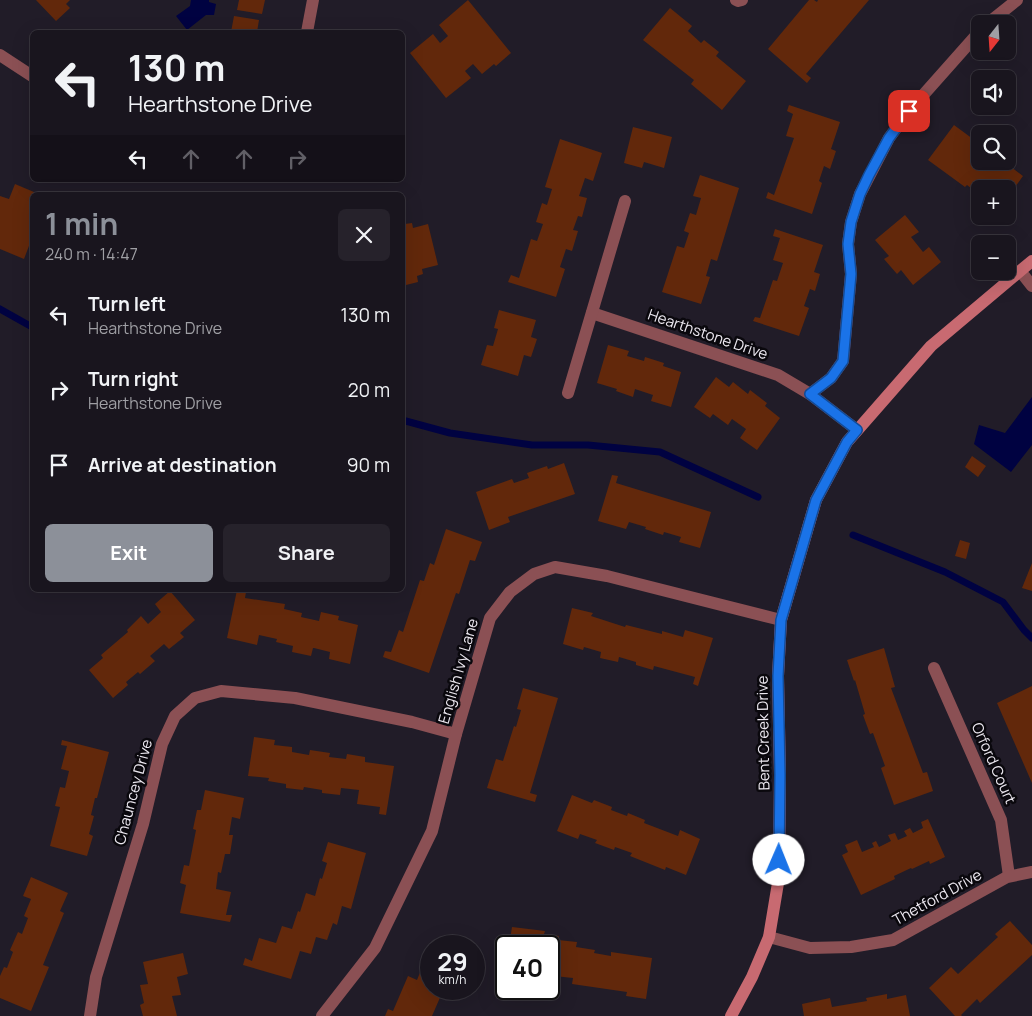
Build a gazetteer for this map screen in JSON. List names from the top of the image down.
{
  "streets": {
    "street": [
      "Hearthstone Drive",
      "English Ivy Lane",
      "Bent Creek Drive",
      "Orford Court",
      "Chauncey Drive",
      "Thetford Drive"
    ]
  },
  "crossings": [
    ["Hearthstone Drive", "Bent Creek Drive"],
    ["English Ivy Lane", "Bent Creek Drive"],
    ["English Ivy Lane", "Chauncey Drive"],
    ["Bent Creek Drive", "Thetford Drive"],
    ["Orford Court", "Thetford Drive"]
  ],
  "north": "bottom",
  "page": {
    "map_buttons": ["+", "−"],
    "turn": ["130 m", "Hearthstone Drive"],
    "heading": ["1 min", "240 m · 14:47"],
    "list": [
      {
        "name": "Turn left",
        "note": "Hearthstone Drive",
        "value": "130 m"
      },
      {
        "name": "Turn right",
        "note": "Hearthstone Drive",
        "value": "20 m"
      },
      {
        "name": "Arrive at destination",
        "value": "90 m"
      }
    ],
    "buttons": ["Exit", "Share"],
    "speed": "29 km/h",
    "limit": "40"
  }
}
